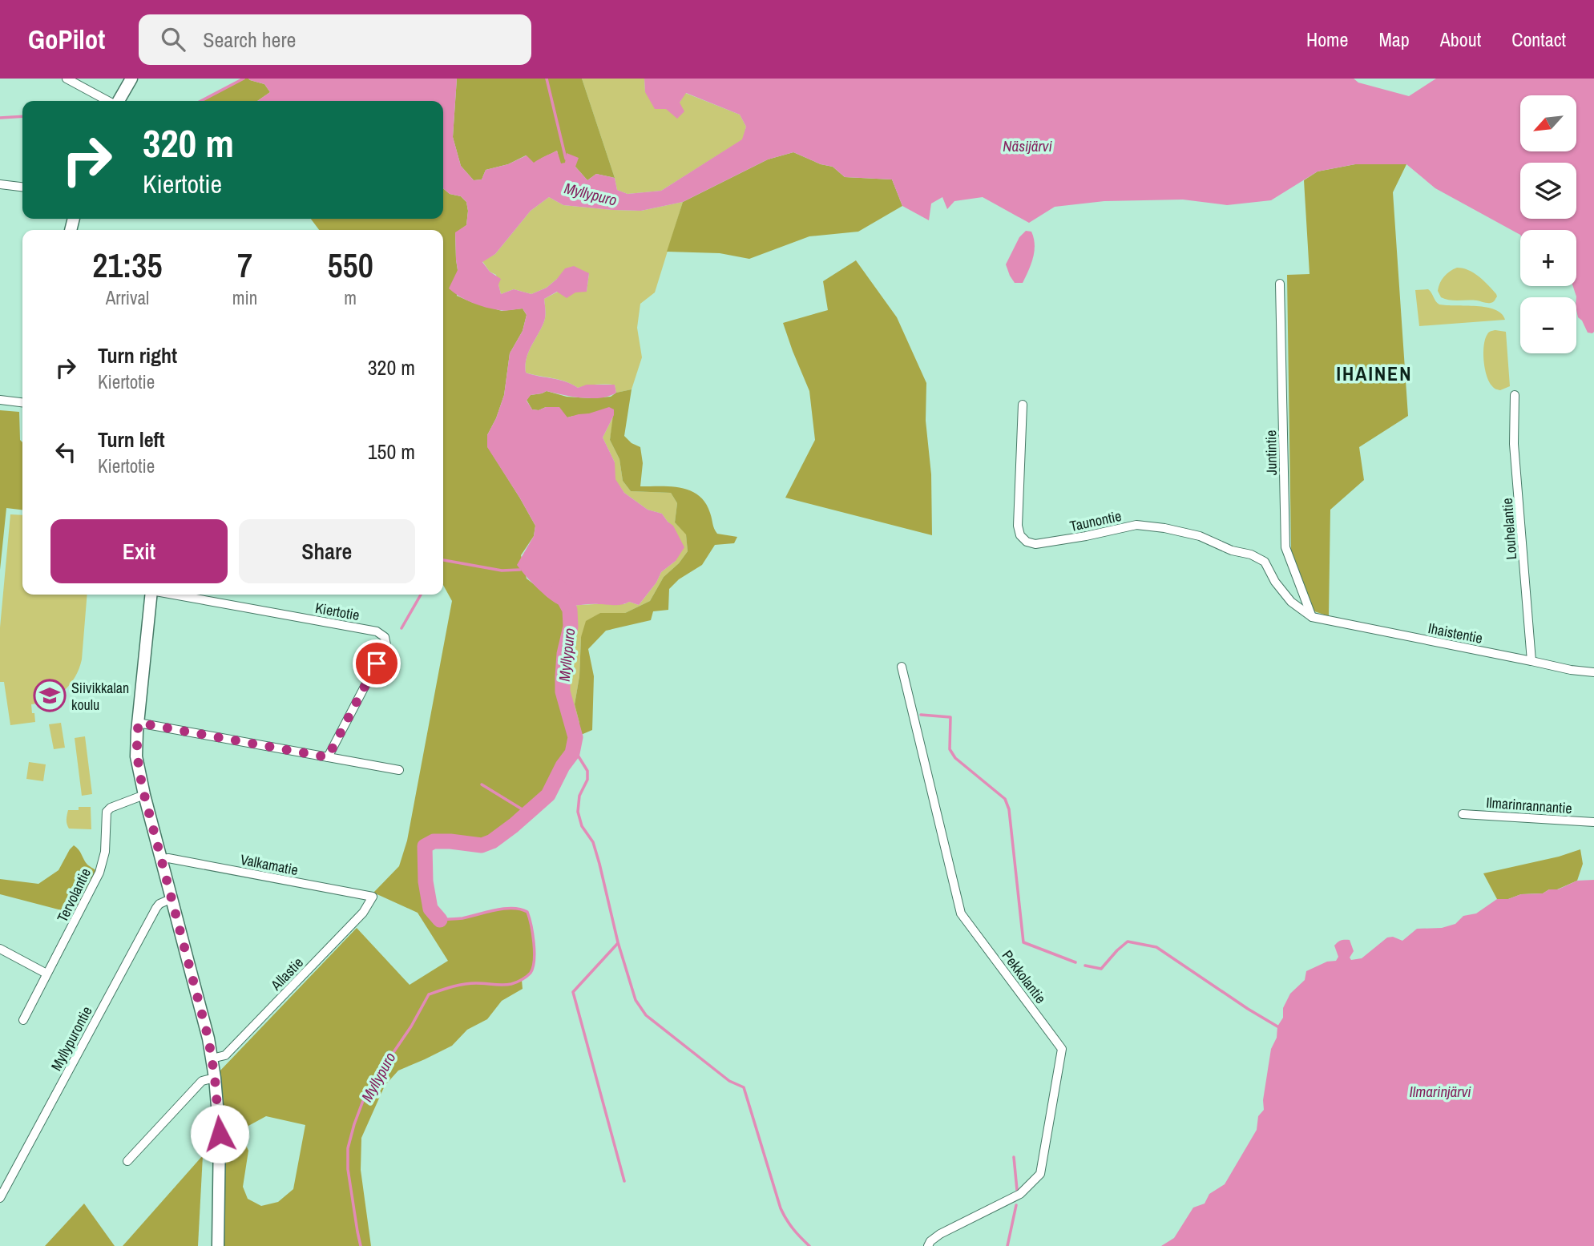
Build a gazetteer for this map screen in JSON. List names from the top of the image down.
{
  "streets": {
    "street": [
      "Juntintie",
      "Taunontie",
      "Louhelantie",
      "Kiertotie",
      "Ihaistentie",
      "Ilmarinrannantie",
      "Valkamatie",
      "Tervolantie",
      "Allastie",
      "Pekkolantie",
      "Myllypurontie"
    ]
  },
  "crossings": [
    ["Juntintie", "Taunontie"],
    ["Juntintie", "Ihaistentie"],
    ["Taunontie", "Ihaistentie"],
    ["Louhelantie", "Ihaistentie"],
    ["Valkamatie", "Allastie"]
  ],
  "districts": ["IHAINEN"],
  "water": ["Näsijärvi", "Myllypuro", "Ilmarinjärvi"],
  "places": {
    "school or university": ["Siivikkalan koulu"]
  },
  "north": "bottom left",
  "page": {
    "header": "GoPilot",
    "search": "Search here",
    "nav": [
      "Home",
      "Map",
      "About",
      "Contact"
    ],
    "map_buttons": ["+", "−"],
    "turn": ["320 m", "Kiertotie"],
    "eta": [
      "21:35",
      "Arrival",
      "7",
      "min",
      "550",
      "m"
    ],
    "list": [
      {
        "name": "Turn right",
        "note": "Kiertotie",
        "value": "320 m"
      },
      {
        "name": "Turn left",
        "note": "Kiertotie",
        "value": "150 m"
      }
    ],
    "buttons": ["Exit", "Share"]
  }
}
